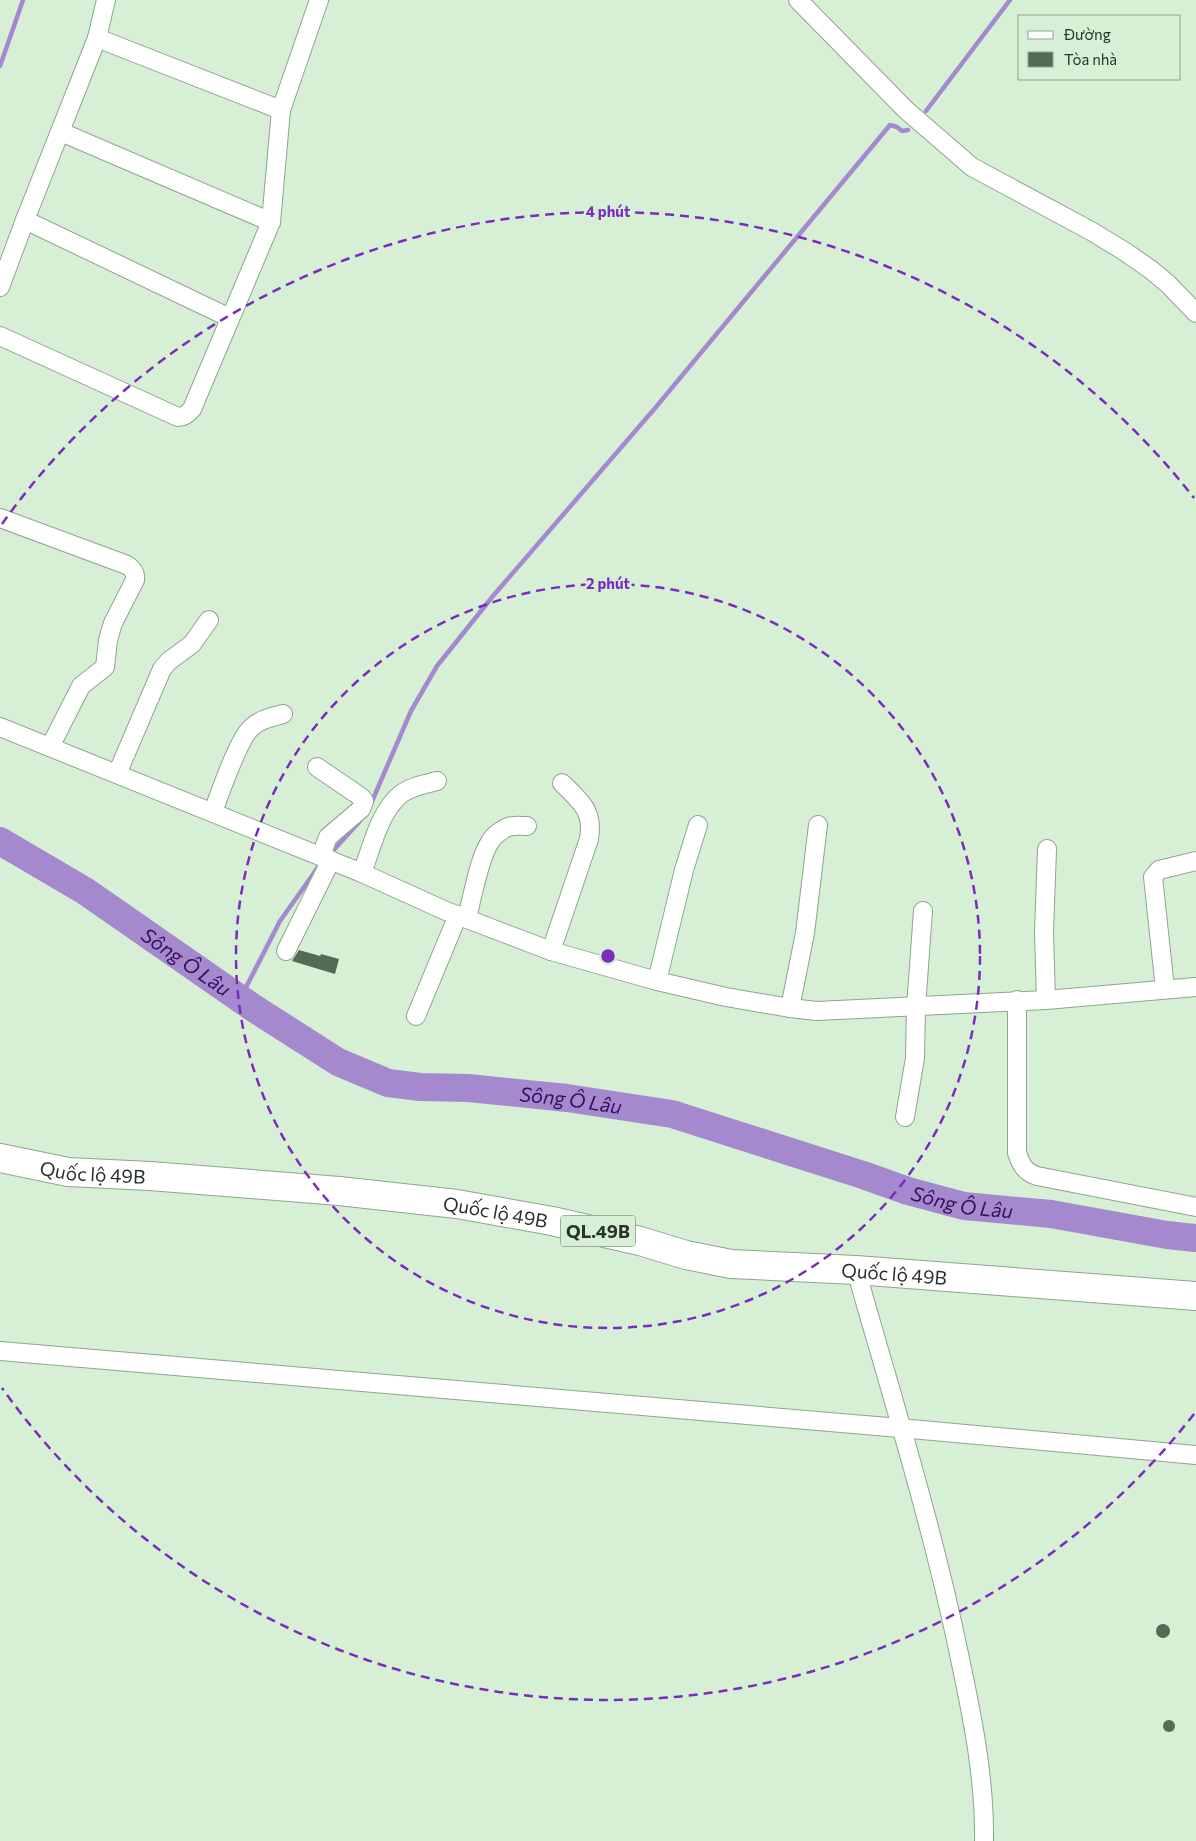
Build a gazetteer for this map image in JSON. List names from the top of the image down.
{
  "streets": {
    "main road": ["Quốc lộ 49B", "QL.49B"]
  },
  "water": ["Sông Ô Lâu"],
  "legend": ["Đường", "Tòa nhà"],
  "rings": ["4 phút", "2 phút"]
}
